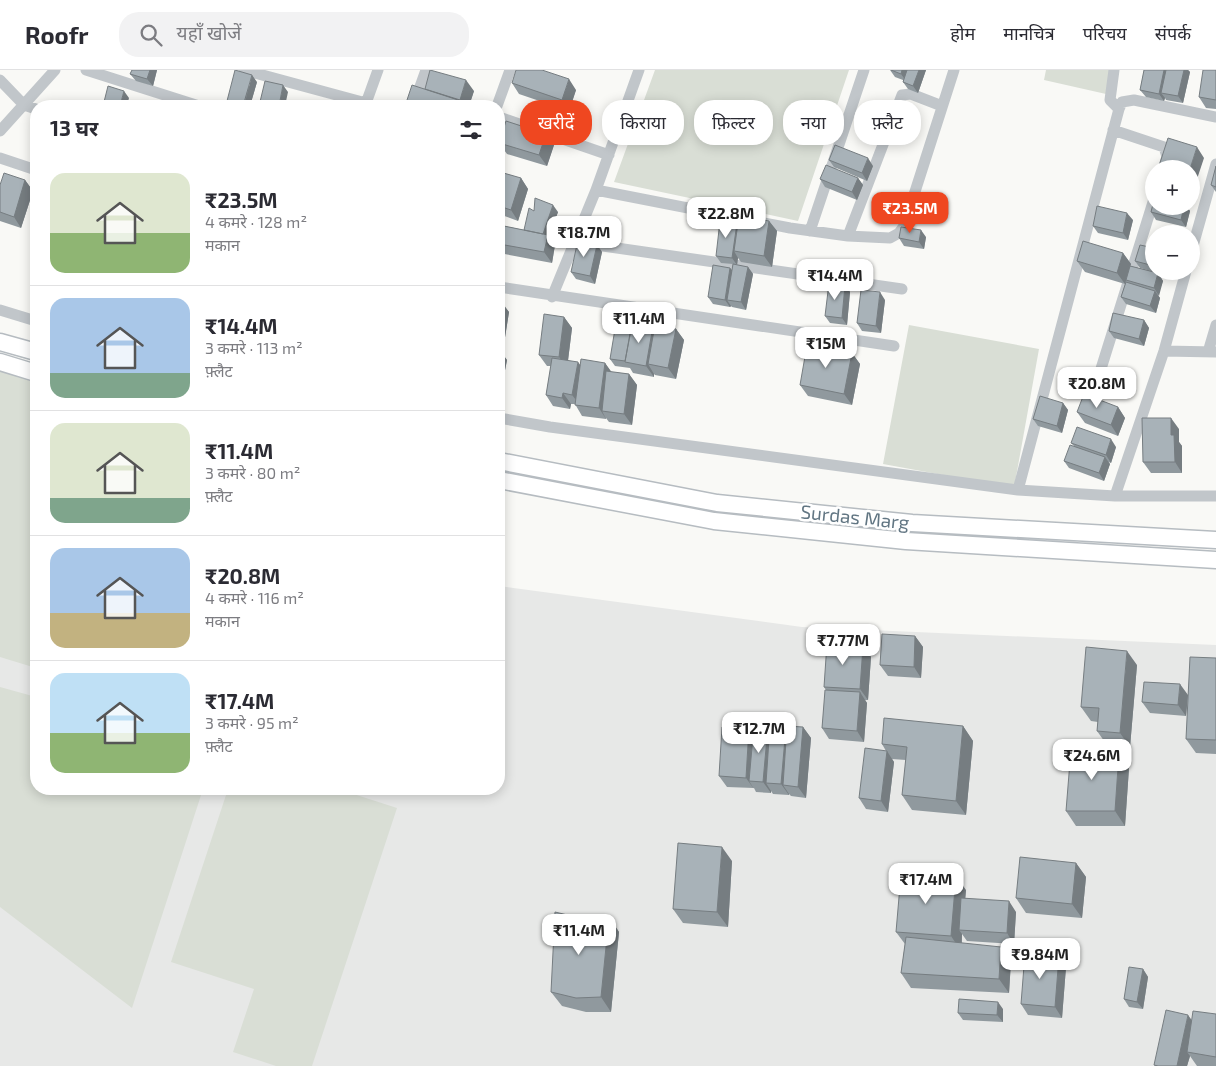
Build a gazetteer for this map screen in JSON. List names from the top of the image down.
{
  "streets": {
    "main road": ["Surdas Marg"]
  },
  "page": {
    "header": "Roofr",
    "search": "यहाँ खोजें",
    "nav": [
      "होम",
      "मानचित्र",
      "परिचय",
      "संपर्क"
    ],
    "chip": [
      "खरीदें",
      "किराया",
      "फ़िल्टर",
      "नया",
      "फ़्लैट"
    ],
    "heading": "13 घर",
    "map_buttons": ["+", "−"],
    "list": [
      {
        "name": "₹23.5M",
        "note": "4 कमरे · 128 m² · मकान"
      },
      {
        "name": "₹14.4M",
        "note": "3 कमरे · 113 m² · फ़्लैट"
      },
      {
        "name": "₹11.4M",
        "note": "3 कमरे · 80 m² · फ़्लैट"
      },
      {
        "name": "₹20.8M",
        "note": "4 कमरे · 116 m² · मकान"
      },
      {
        "name": "₹17.4M",
        "note": "3 कमरे · 95 m² · फ़्लैट"
      }
    ],
    "price": [
      "₹23.5M",
      "₹22.8M",
      "₹18.7M",
      "₹14.4M",
      "₹11.4M",
      "₹15M",
      "₹20.8M",
      "₹7.77M",
      "₹12.7M",
      "₹24.6M",
      "₹17.4M",
      "₹11.4M",
      "₹9.84M"
    ]
  }
}
